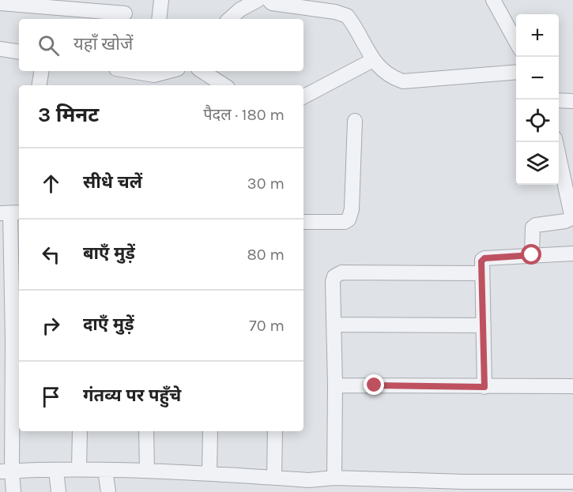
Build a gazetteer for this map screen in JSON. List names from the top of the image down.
{
  "page": {
    "map_buttons": ["+", "−"],
    "search": "यहाँ खोजें",
    "heading": ["3 मिनट", "पैदल · 180 m"],
    "list": [
      ["सीधे चलें", "30 m"],
      ["बाएँ मुड़ें", "80 m"],
      ["दाएँ मुड़ें", "70 m"],
      "गंतव्य पर पहुँचे"
    ]
  }
}
